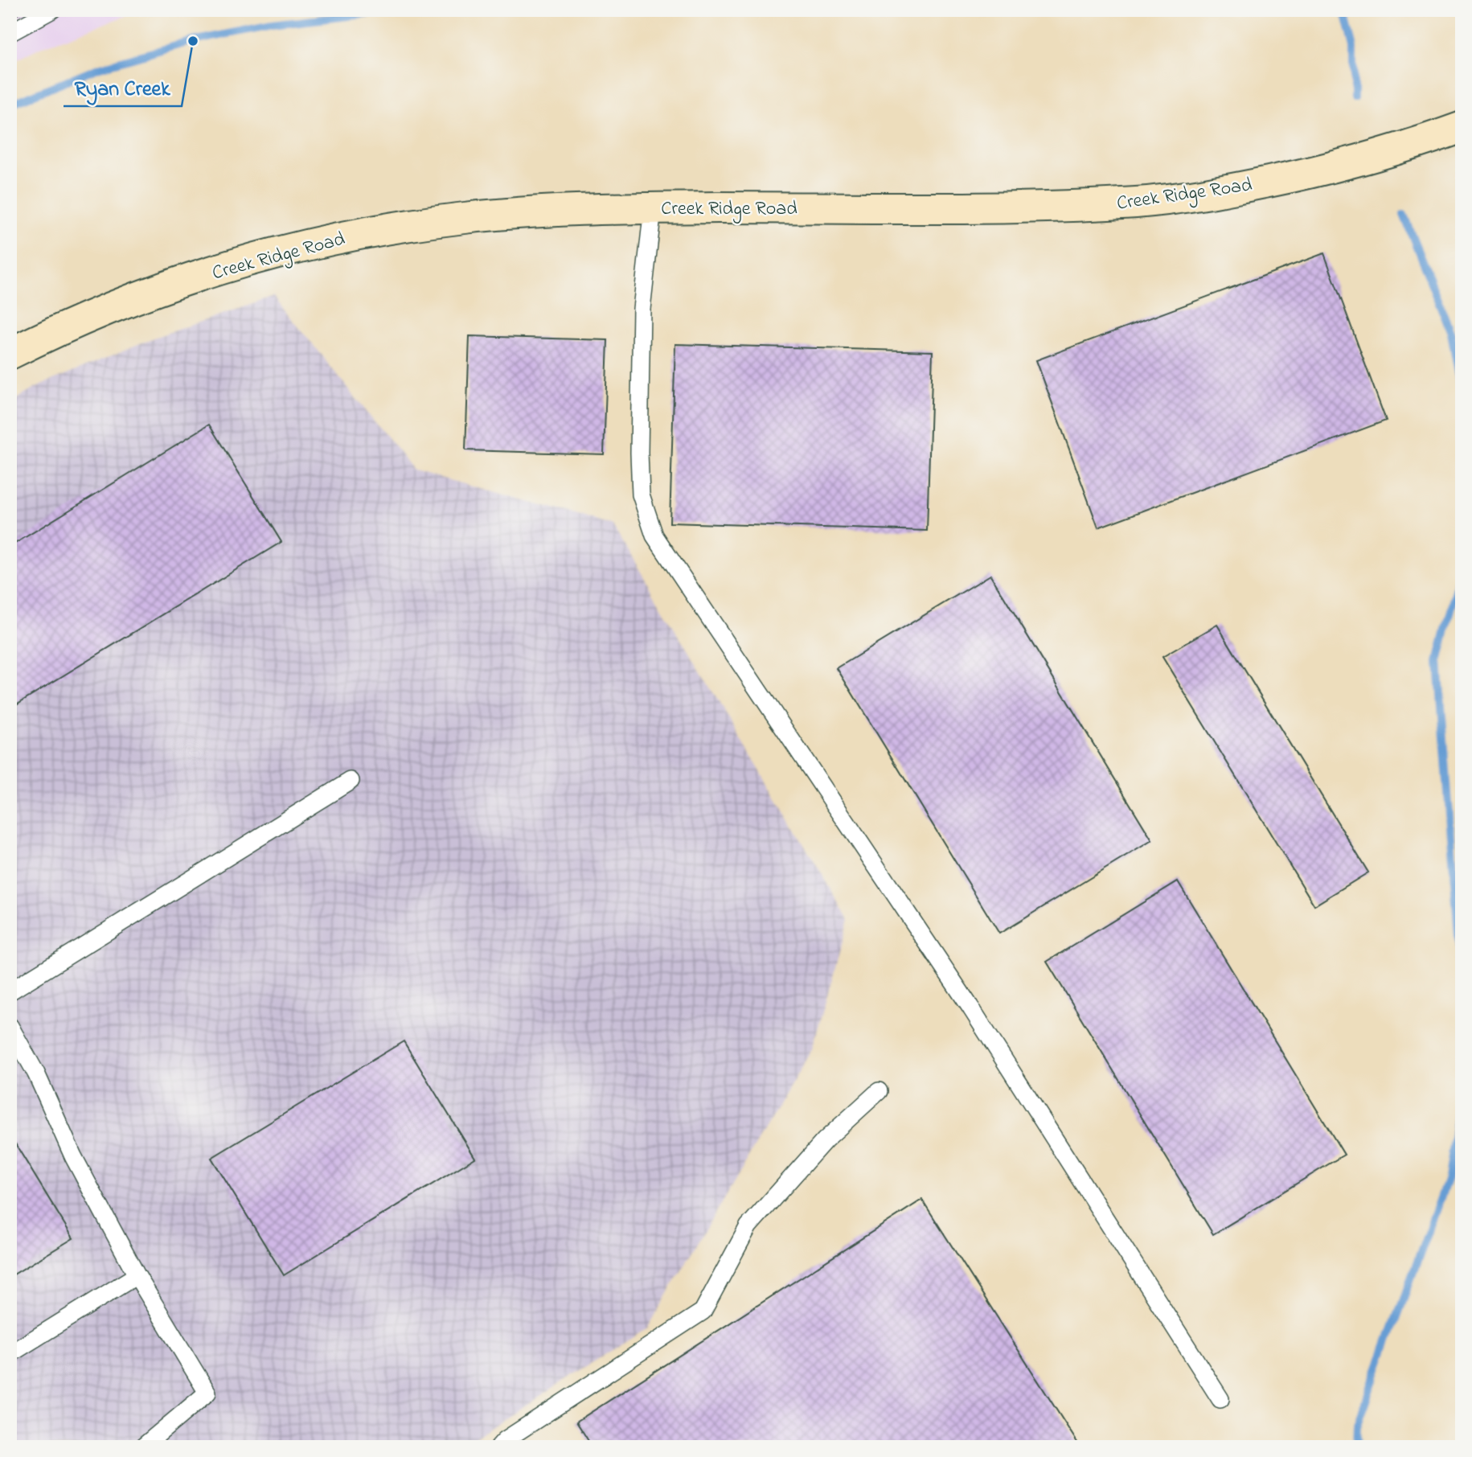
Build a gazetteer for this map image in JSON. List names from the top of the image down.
{
  "streets": {
    "main road": ["Creek Ridge Road"]
  },
  "places": ["Ryan Creek"]
}
